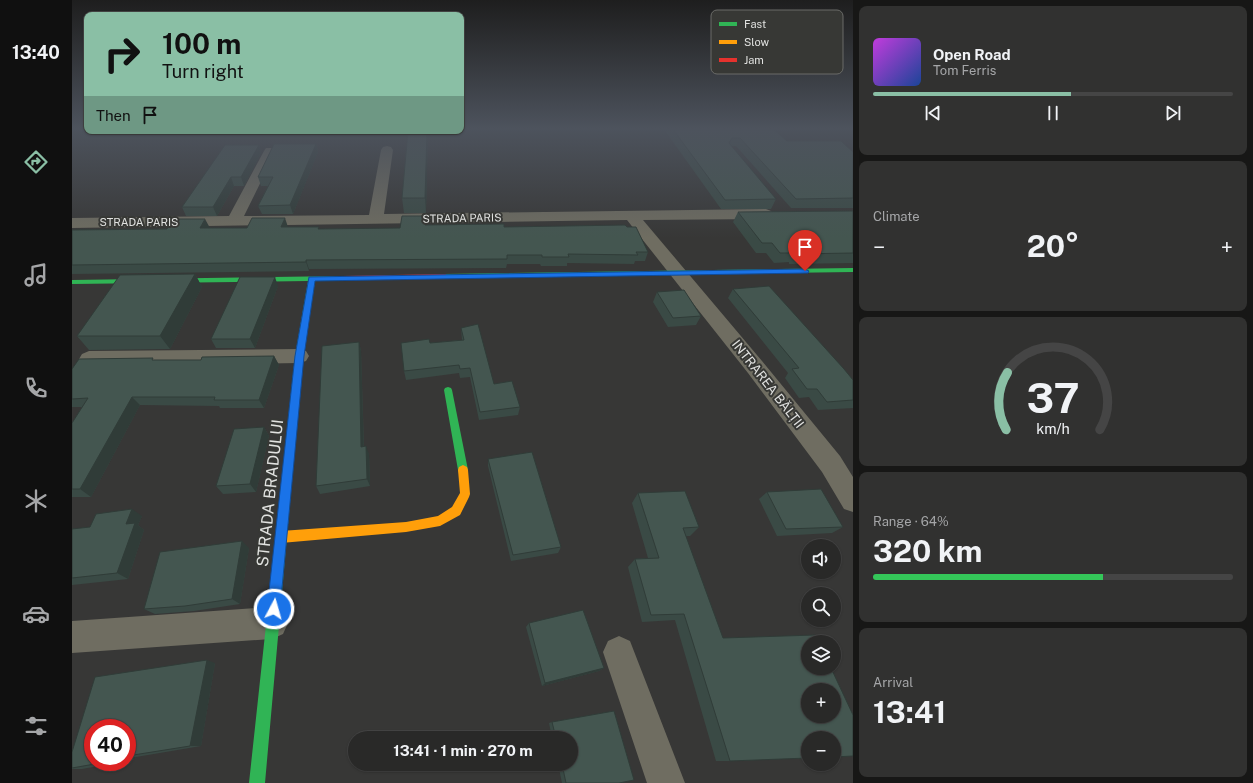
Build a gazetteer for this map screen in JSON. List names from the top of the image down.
{
  "streets": {
    "street": ["STRADA PARIS", "INTRAREA BĂLȚII", "STRADA BRADULUI"]
  },
  "crossings": [
    ["STRADA PARIS", "INTRAREA BĂLȚII"]
  ],
  "legend": ["Fast", "Slow", "Jam"],
  "page": {
    "tabs": "13:40",
    "turn": ["100 m", "Turn right"],
    "song": ["Open Road", "Tom Ferris"],
    "then": "Then",
    "tile": [
      "Climate",
      ["Range · 64%", "320 km"],
      ["Arrival", "13:41"]
    ],
    "heat": ["−", "20°", "+"],
    "map_buttons": ["+", "−"],
    "limit": "40",
    "trip": "13:41 · 1 min · 270 m",
    "gauge": ["37", "km/h"]
  }
}
